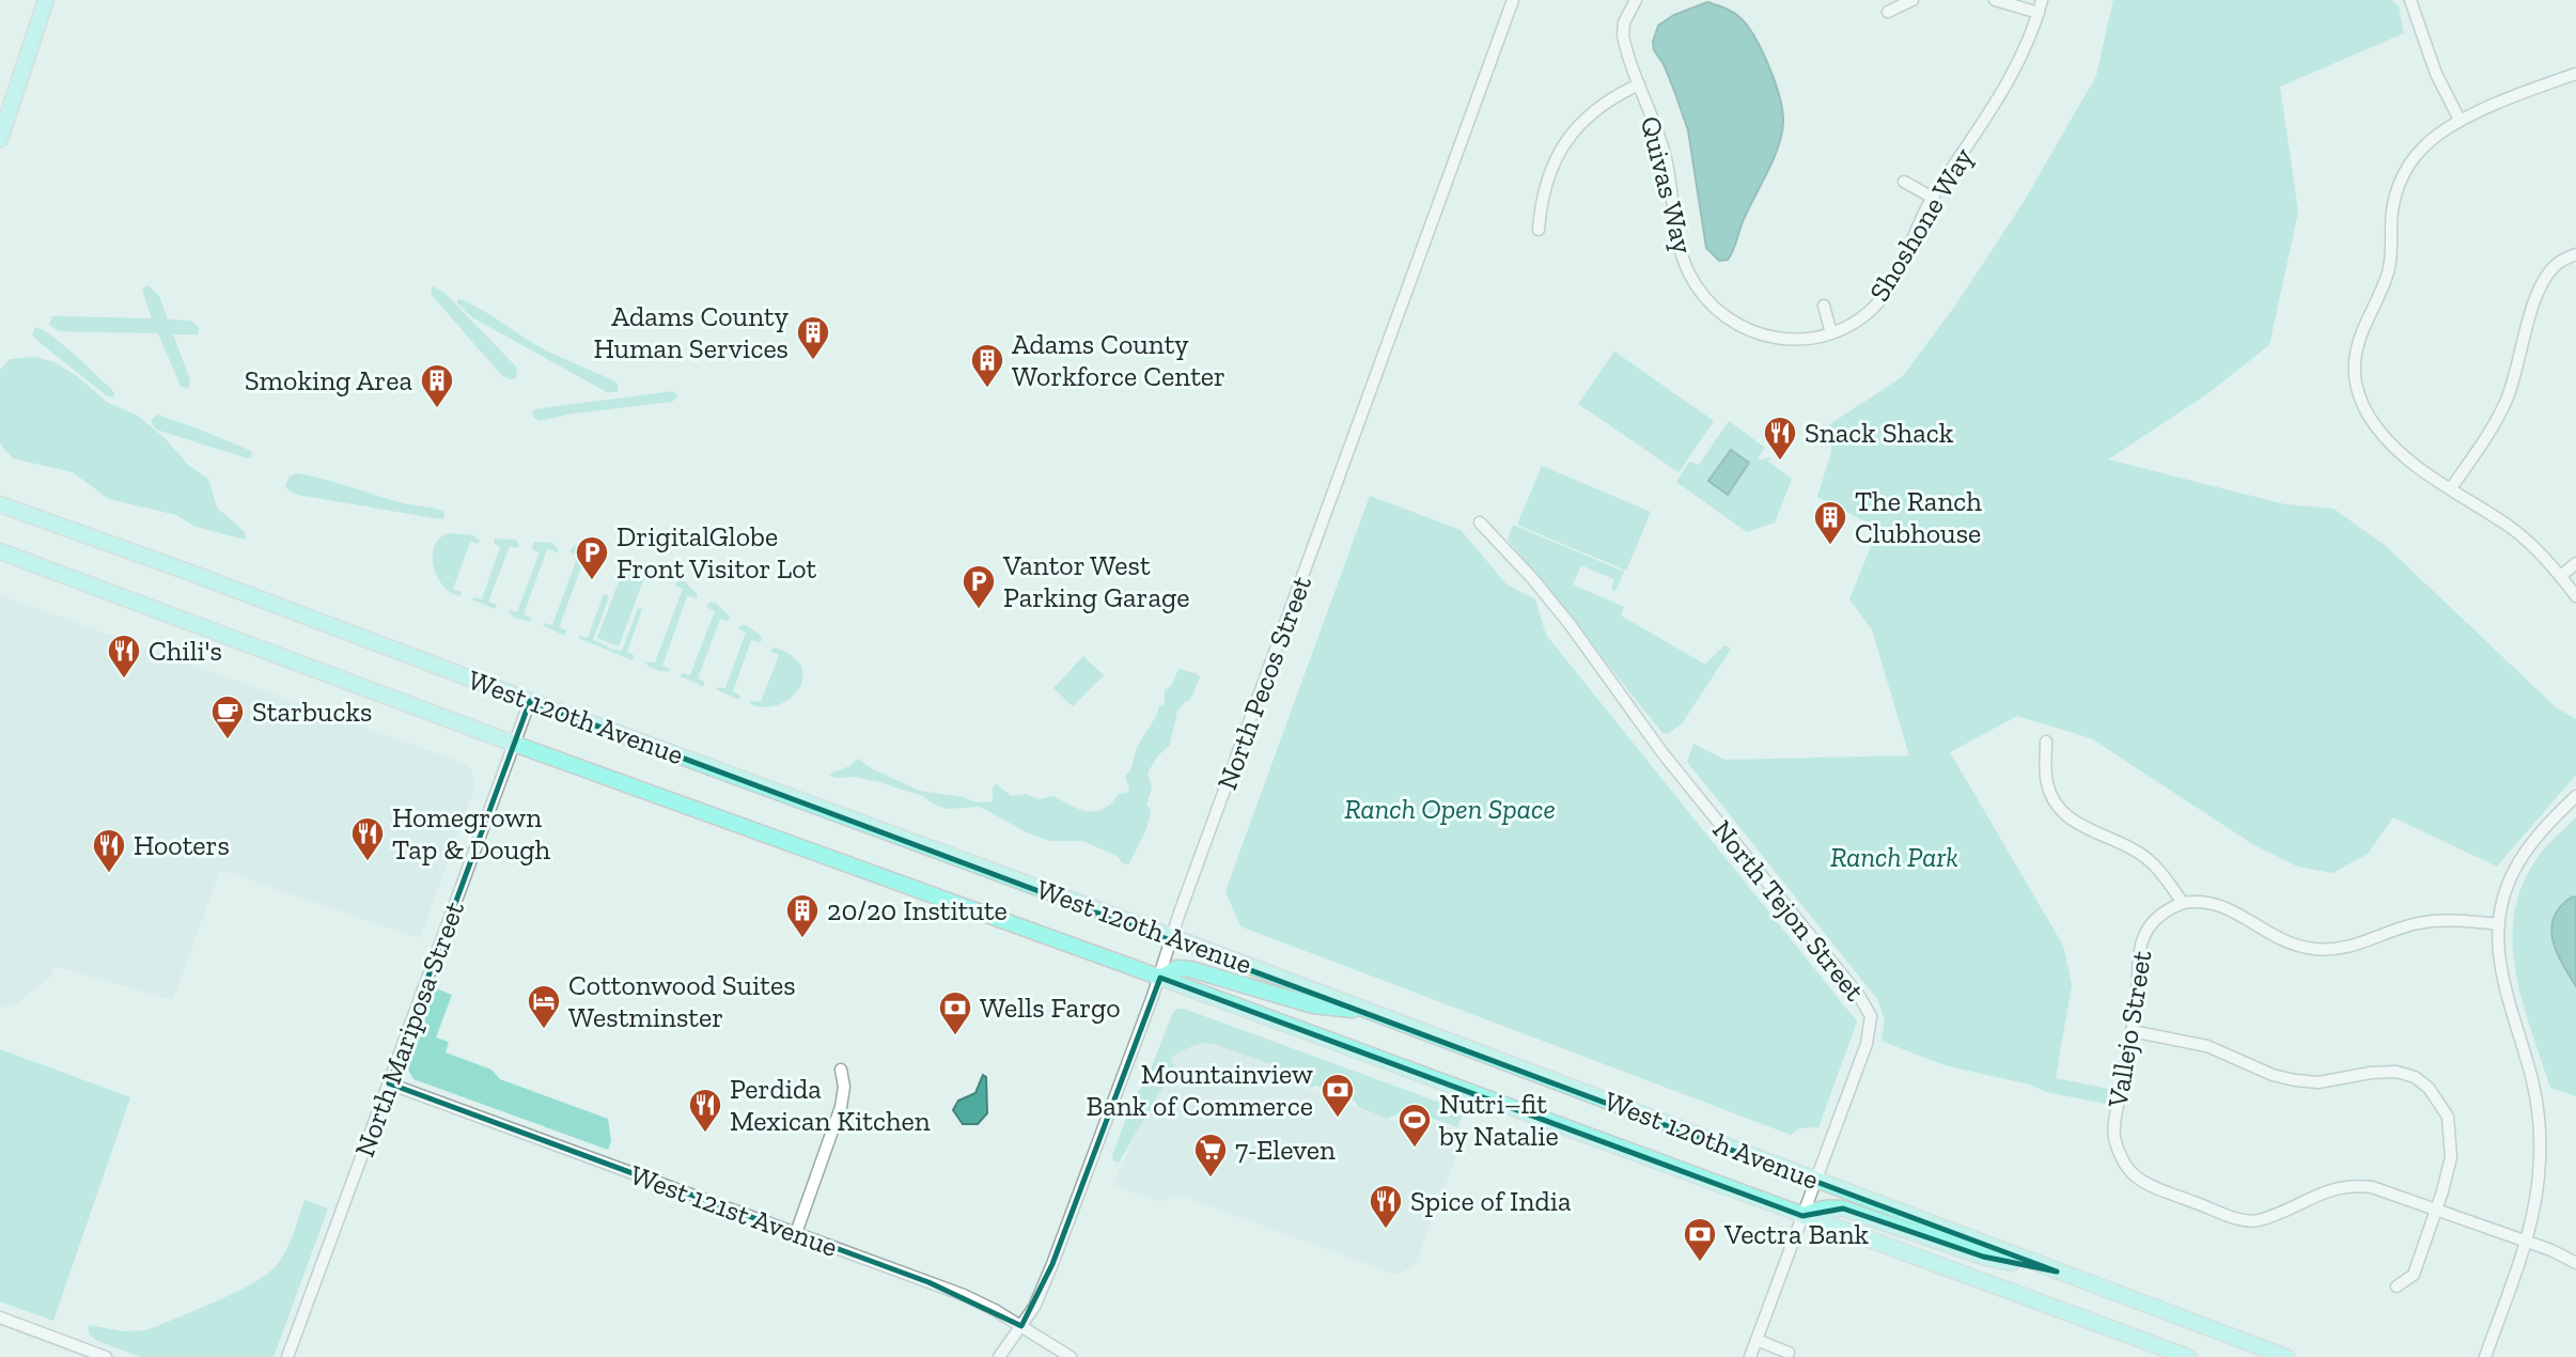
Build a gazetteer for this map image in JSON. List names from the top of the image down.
{
  "streets": {
    "main road": ["West 120th Avenue"],
    "street": [
      "Quivas Way",
      "Shoshone Way",
      "North Pecos Street",
      "North Tejon Street",
      "North Mariposa Street",
      "Vallejo Street",
      "West 121st Avenue"
    ]
  },
  "crossings": [
    ["Quivas Way", "Shoshone Way"],
    ["North Pecos Street", "West 120th Avenue"],
    ["North Pecos Street", "West 121st Avenue"],
    ["West 120th Avenue", "North Tejon Street"],
    ["West 120th Avenue", "North Mariposa Street"],
    ["North Mariposa Street", "West 121st Avenue"]
  ],
  "parks": ["Ranch Open Space", "Ranch Park"],
  "places": {
    "building": [
      "Adams County Human Services",
      "Adams County Workforce Center",
      "Smoking Area",
      "The Ranch Clubhouse",
      "20/20 Institute"
    ],
    "restaurant": [
      "Snack Shack",
      "Chili's",
      "Homegrown Tap & Dough",
      "Hooters",
      "Perdida Mexican Kitchen",
      "Spice of India"
    ],
    "parking": ["DrigitalGlobe Front Visitor Lot", "Vantor West Parking Garage"],
    "cafe": ["Starbucks"],
    "hotel": ["Cottonwood Suites Westminster"],
    "bank": ["Wells Fargo", "Mountainview Bank of Commerce", "Vectra Bank"],
    "sports": ["Nutri–fit by Natalie"],
    "supermarket": ["7-Eleven"]
  }
}
